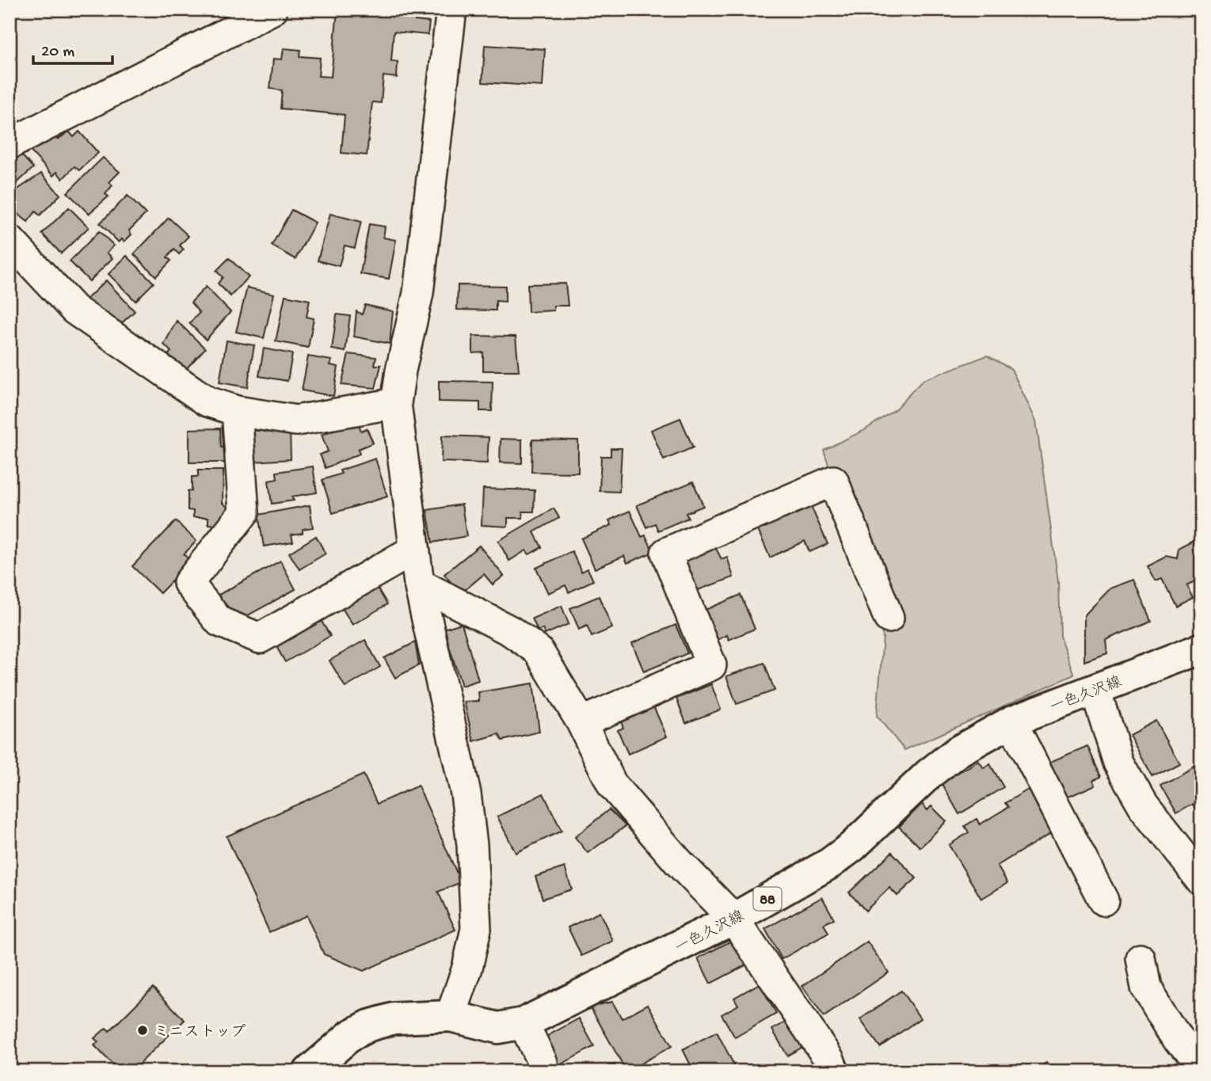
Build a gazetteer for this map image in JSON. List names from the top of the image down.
{
  "streets": {
    "main road": ["一色久沢線", "88"]
  },
  "places": ["ミニストップ"],
  "scale_bar": "20 m"
}
